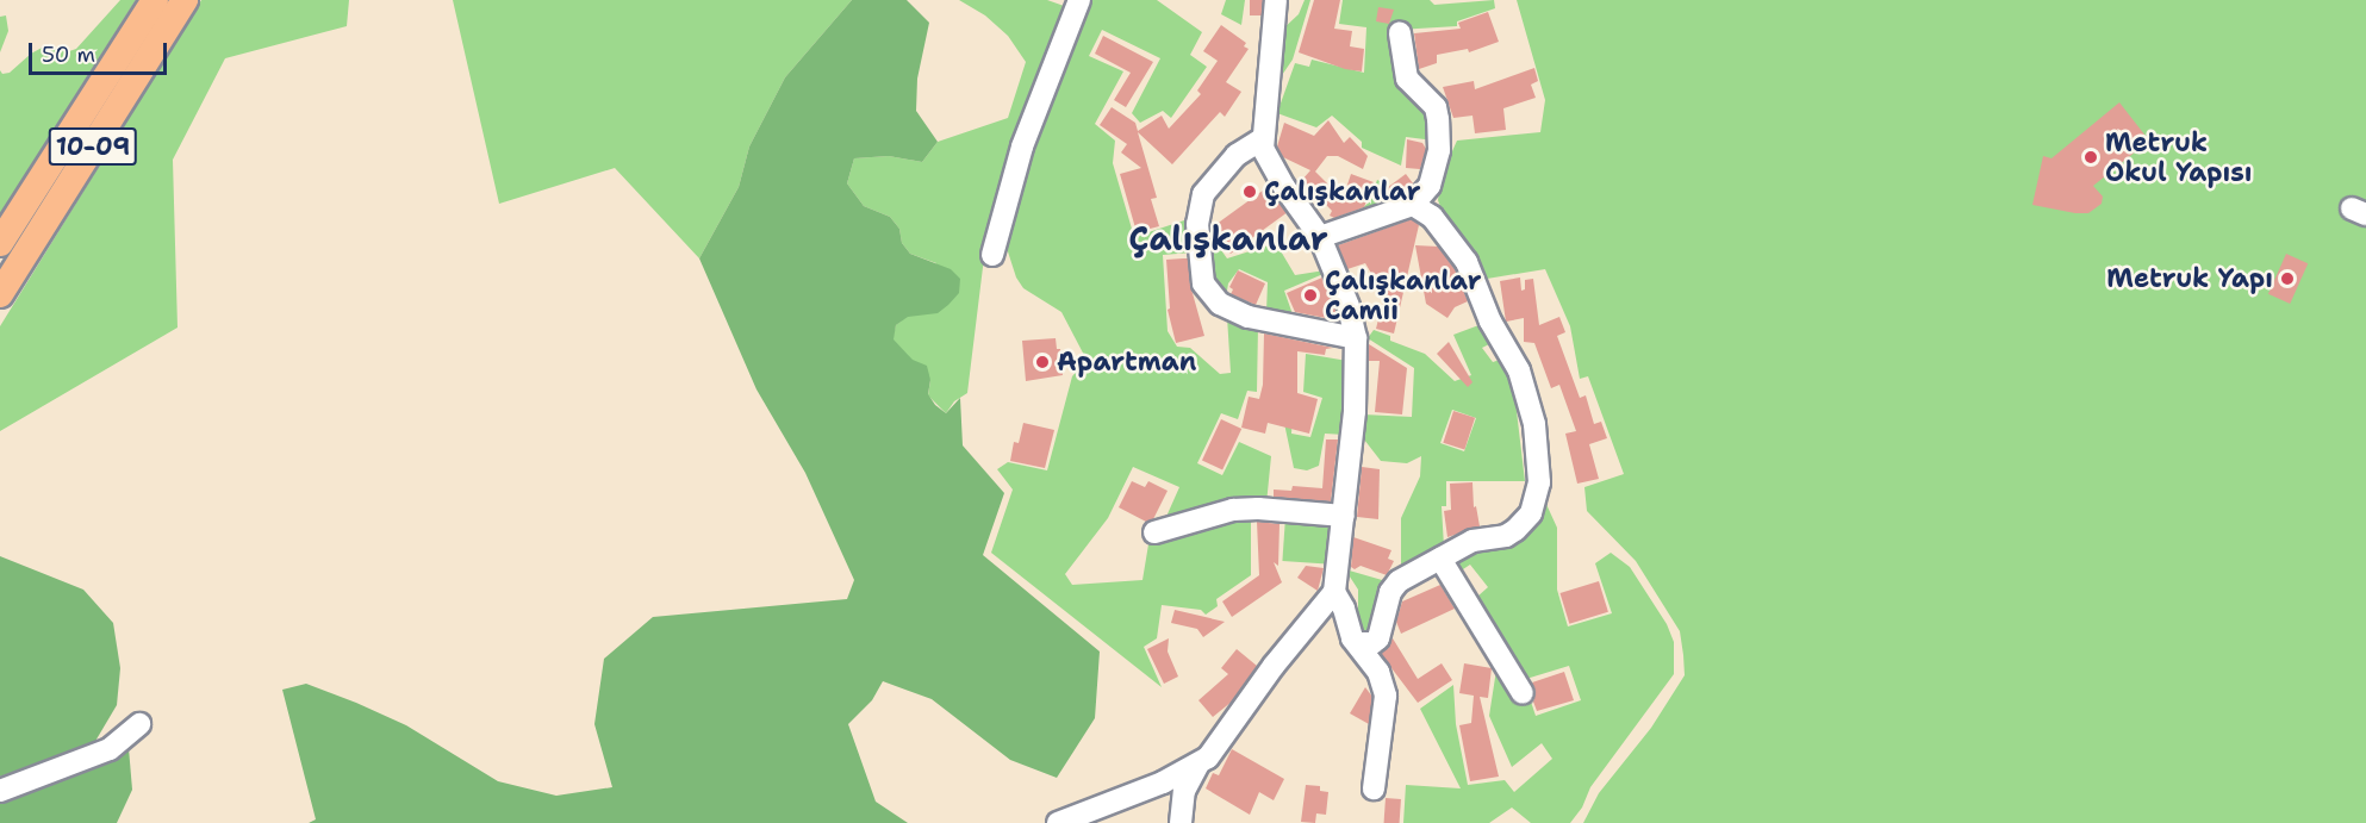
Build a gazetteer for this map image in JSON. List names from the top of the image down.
{
  "streets": {
    "main road": ["10-09"]
  },
  "districts": ["Çalışkanlar"],
  "places": [
    "Metruk Okul Yapısı",
    "Çalışkanlar",
    "Metruk Yapı",
    "Çalışkanlar Camii",
    "Apartman"
  ],
  "scale_bar": "50 m"
}
